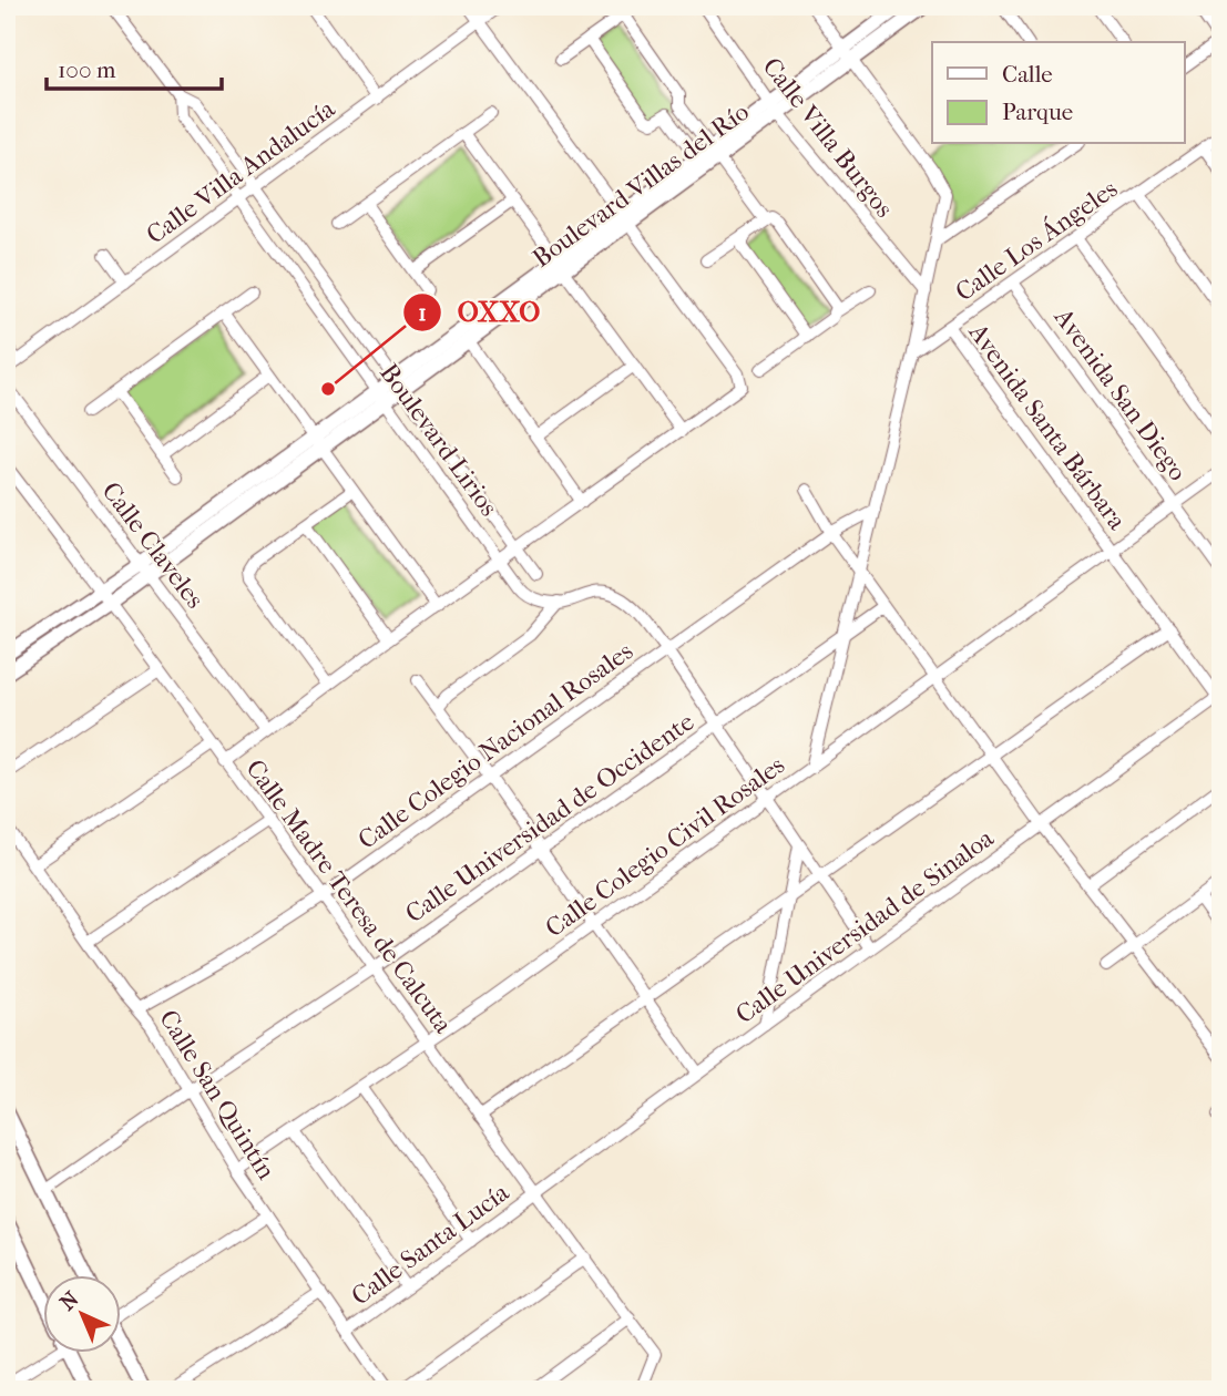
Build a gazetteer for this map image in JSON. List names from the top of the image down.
{
  "streets": {
    "street": [
      "Calle Villa Burgos",
      "Calle Villa Andalucía",
      "Boulevard Villas del Río",
      "Calle Los Ángeles",
      "Avenida San Diego",
      "Avenida Santa Bárbara",
      "Boulevard Lirios",
      "Calle Claveles",
      "Calle Colegio Nacional Rosales",
      "Calle Universidad de Occidente",
      "Calle Colegio Civil Rosales",
      "Calle Madre Teresa de Calcuta",
      "Calle Universidad de Sinaloa",
      "Calle San Quintín",
      "Calle Santa Lucía"
    ]
  },
  "crossings": [
    ["Calle Villa Burgos", "Boulevard Villas del Río"],
    ["Calle Villa Andalucía", "Boulevard Lirios"],
    ["Boulevard Villas del Río", "Boulevard Lirios"],
    ["Boulevard Villas del Río", "Calle Claveles"],
    ["Boulevard Villas del Río", "Calle Madre Teresa de Calcuta"],
    ["Calle Los Ángeles", "Avenida San Diego"],
    ["Calle Los Ángeles", "Avenida Santa Bárbara"],
    ["Avenida San Diego", "Calle Colegio Civil Rosales"],
    ["Avenida Santa Bárbara", "Calle Colegio Civil Rosales"],
    ["Avenida Santa Bárbara", "Calle Universidad de Sinaloa"],
    ["Boulevard Lirios", "Calle Colegio Nacional Rosales"],
    ["Boulevard Lirios", "Calle Universidad de Occidente"],
    ["Boulevard Lirios", "Calle Colegio Civil Rosales"],
    ["Boulevard Lirios", "Calle Universidad de Sinaloa"],
    ["Calle Colegio Nacional Rosales", "Calle Madre Teresa de Calcuta"],
    ["Calle Colegio Nacional Rosales", "Calle San Quintín"],
    ["Calle Universidad de Occidente", "Calle Madre Teresa de Calcuta"],
    ["Calle Universidad de Occidente", "Calle San Quintín"],
    ["Calle Colegio Civil Rosales", "Calle Madre Teresa de Calcuta"],
    ["Calle Colegio Civil Rosales", "Calle San Quintín"],
    ["Calle Madre Teresa de Calcuta", "Calle Universidad de Sinaloa"],
    ["Calle Madre Teresa de Calcuta", "Calle Santa Lucía"],
    ["Calle Universidad de Sinaloa", "Calle Santa Lucía"],
    ["Calle San Quintín", "Calle Santa Lucía"]
  ],
  "places": ["OXXO"],
  "legend": ["Calle", "Parque"],
  "scale_bar": "100 m",
  "north": "top left"
}
